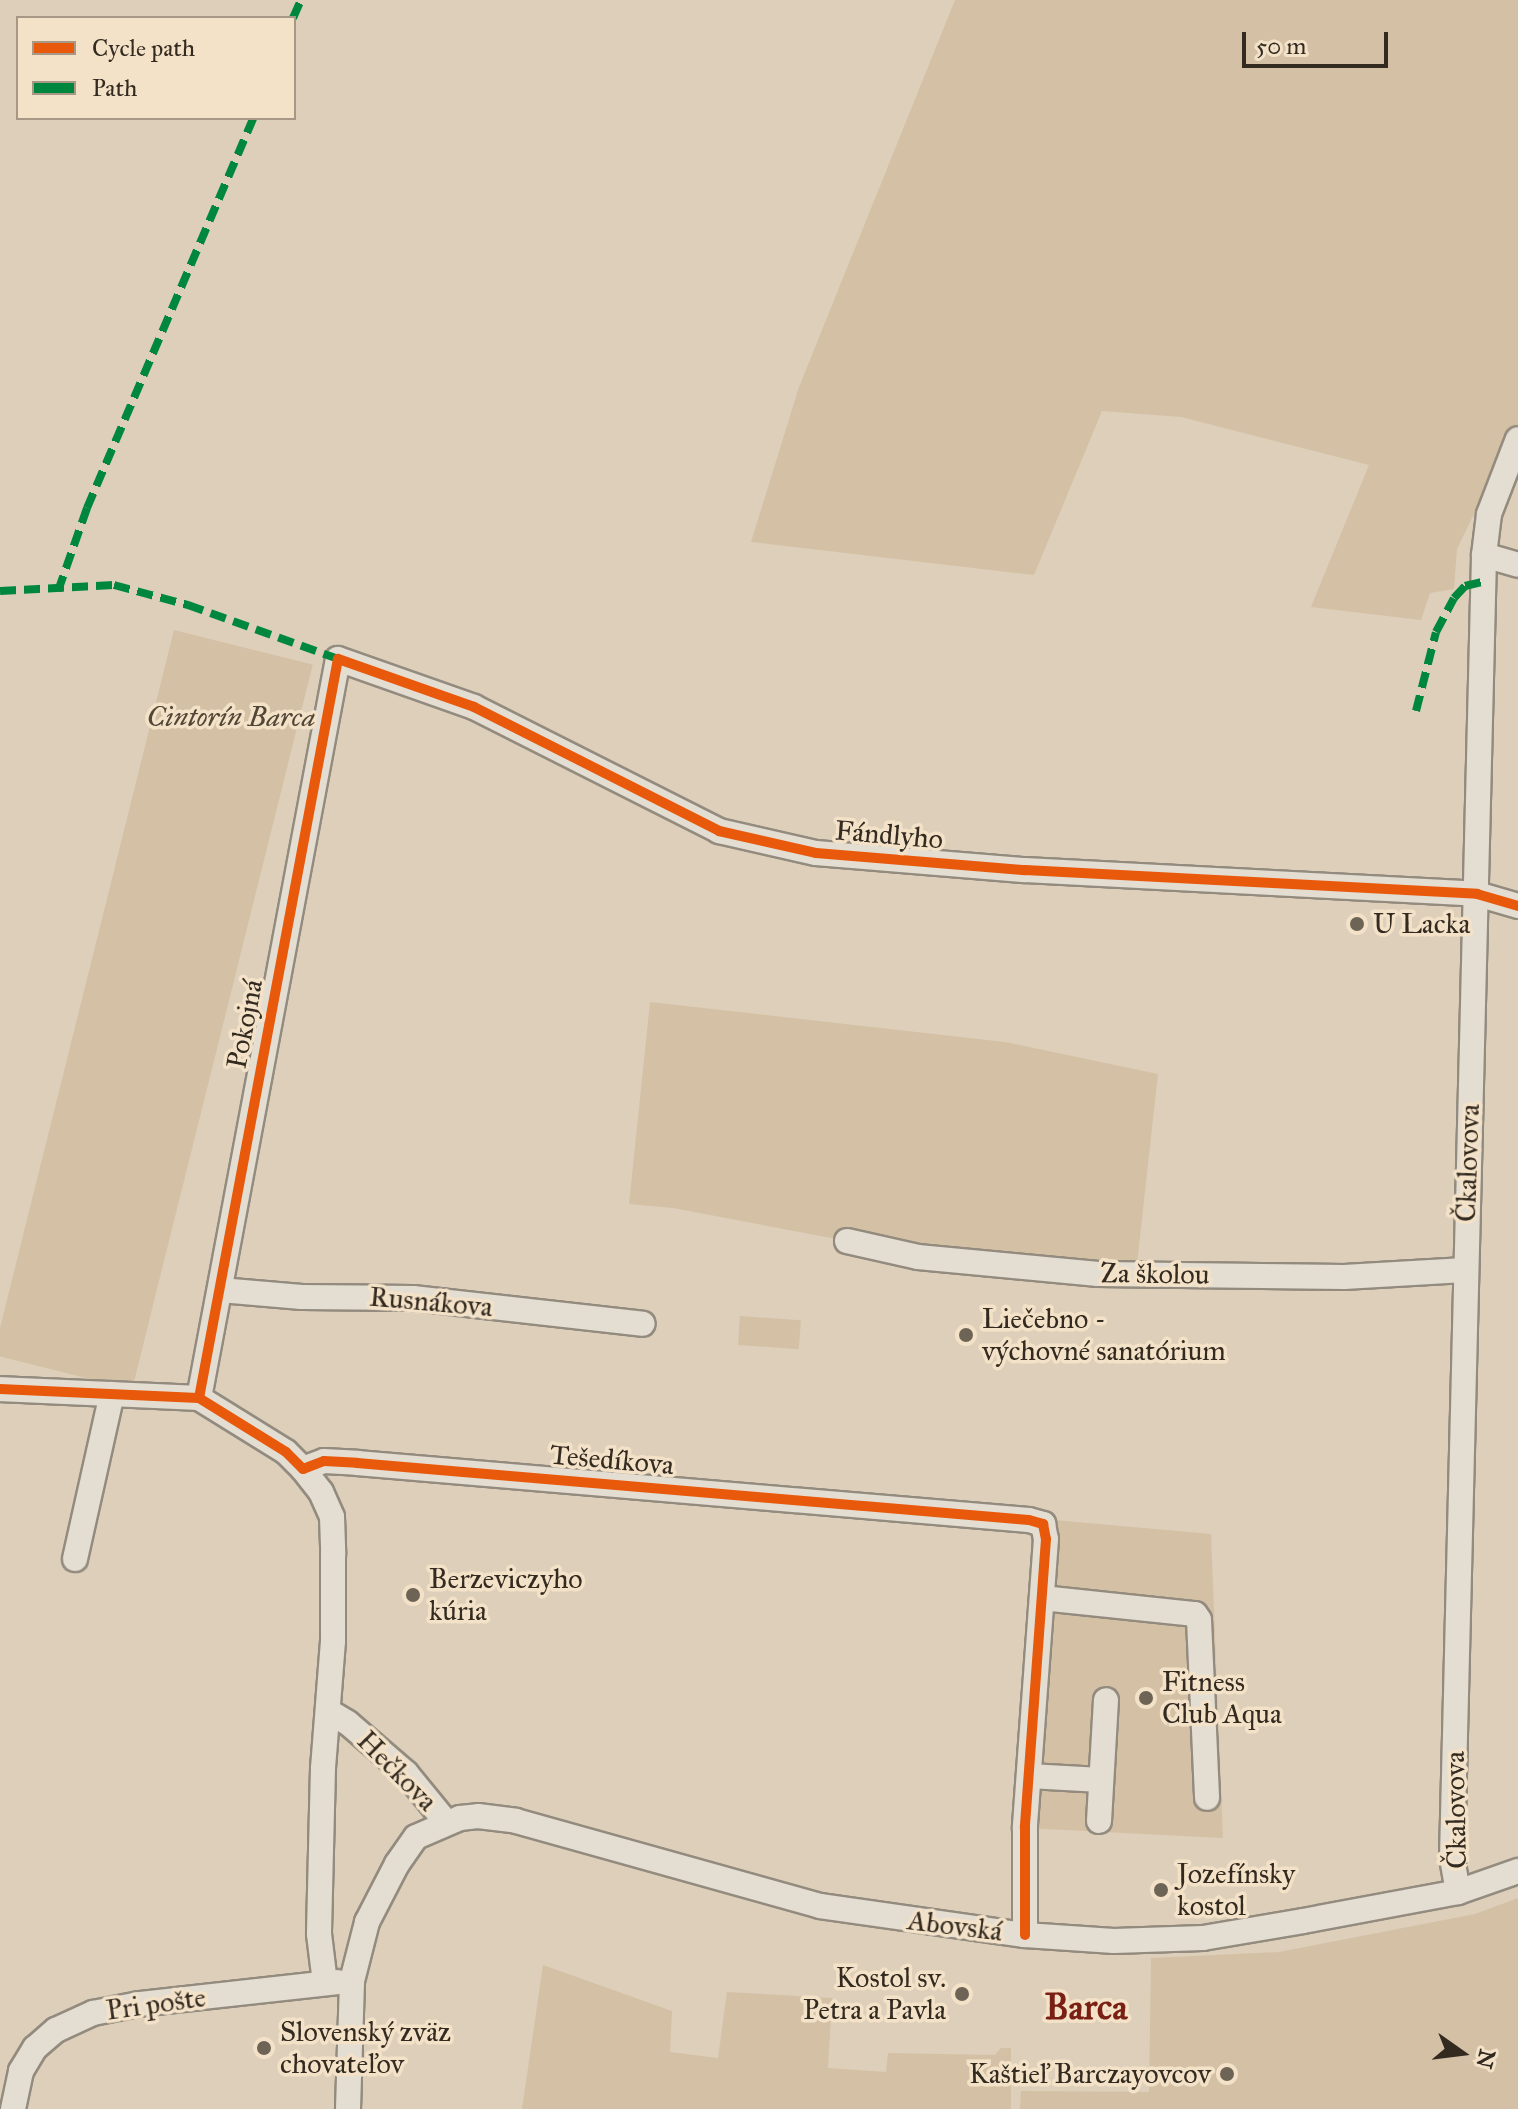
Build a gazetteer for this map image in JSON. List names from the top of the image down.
{
  "streets": {
    "street": [
      "Fándlyho",
      "Pokojná",
      "Čkalovova",
      "Za školou",
      "Rusnákova",
      "Tešedíkova",
      "Hečkova",
      "Abovská",
      "Pri pošte"
    ]
  },
  "crossings": [
    ["Fándlyho", "Pokojná"],
    ["Fándlyho", "Čkalovova"],
    ["Pokojná", "Rusnákova"],
    ["Čkalovova", "Za školou"],
    ["Čkalovova", "Abovská"],
    ["Tešedíkova", "Hečkova"],
    ["Hečkova", "Abovská"],
    ["Hečkova", "Pri pošte"]
  ],
  "districts": ["Barca"],
  "parks": ["Cintorín Barca"],
  "places": [
    "U Lacka",
    "Liečebno - výchovné sanatórium",
    "Berzeviczyho kúria",
    "Fitness Club Aqua",
    "Jozefínsky kostol",
    "Kostol sv. Petra a Pavla",
    "Slovenský zväz chovateľov",
    "Kaštieľ Barczayovcov"
  ],
  "legend": ["Cycle path", "Path"],
  "scale_bar": "50 m",
  "north": "right"
}
